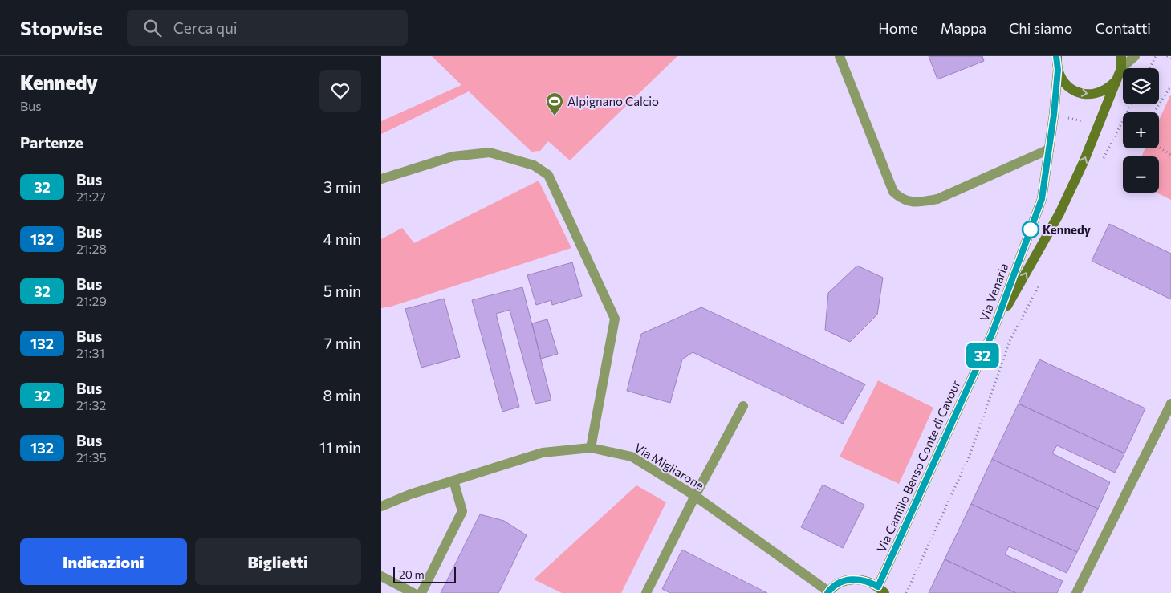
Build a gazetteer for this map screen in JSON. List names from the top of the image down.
{
  "streets": {
    "main road": ["Via Venaria", "Via Camillo Benso Conte di Cavour"],
    "street": ["Via Migliarone"]
  },
  "crossings": [
    ["Via Venaria", "Via Camillo Benso Conte di Cavour"]
  ],
  "places": {
    "sports": ["Alpignano Calcio"],
    "other": ["Kennedy"]
  },
  "lines": ["bus line 32"],
  "scale_bar": "20 m",
  "page": {
    "header": "Stopwise",
    "search": "Cerca qui",
    "nav": [
      "Home",
      "Mappa",
      "Chi siamo",
      "Contatti"
    ],
    "heading": [
      ["Kennedy", "Bus"],
      "Partenze"
    ],
    "on_map": "32",
    "map_buttons": ["+", "−"],
    "list": [
      {
        "mark": "32",
        "name": "Bus",
        "note": "21:27",
        "value": "3 min"
      },
      {
        "mark": "132",
        "name": "Bus",
        "note": "21:28",
        "value": "4 min"
      },
      {
        "mark": "32",
        "name": "Bus",
        "note": "21:29",
        "value": "5 min"
      },
      {
        "mark": "132",
        "name": "Bus",
        "note": "21:31",
        "value": "7 min"
      },
      {
        "mark": "32",
        "name": "Bus",
        "note": "21:32",
        "value": "8 min"
      },
      {
        "mark": "132",
        "name": "Bus",
        "note": "21:35",
        "value": "11 min"
      }
    ],
    "buttons": ["Indicazioni", "Biglietti"],
    "scale": "20 m"
  }
}
